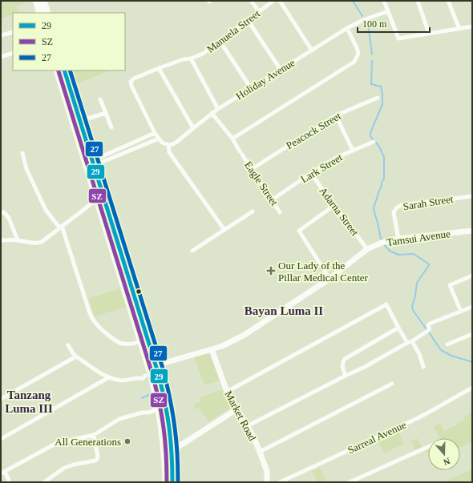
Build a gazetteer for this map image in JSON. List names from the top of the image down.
{
  "streets": {
    "street": [
      "Manuela Street",
      "Holiday Avenue",
      "Peacock Street",
      "Lark Street",
      "Eagle Street",
      "Sarah Street",
      "Adarna Street",
      "Tamsui Avenue",
      "Market Road",
      "Sarreal Avenue"
    ]
  },
  "crossings": [
    ["Holiday Avenue", "Eagle Street"],
    ["Peacock Street", "Eagle Street"],
    ["Lark Street", "Eagle Street"],
    ["Lark Street", "Adarna Street"],
    ["Sarah Street", "Tamsui Avenue"],
    ["Adarna Street", "Tamsui Avenue"],
    ["Tamsui Avenue", "Market Road"]
  ],
  "districts": ["Bayan Luma II", "Tanzang Luma III"],
  "places": {
    "health": ["Our Lady of the Pillar Medical Center"],
    "other": ["All Generations"]
  },
  "lines": ["transit line 29", "transit line 27", "transit line SZ"],
  "legend": ["29", "SZ", "27"],
  "scale_bar": "100 m",
  "north": "bottom"
}
